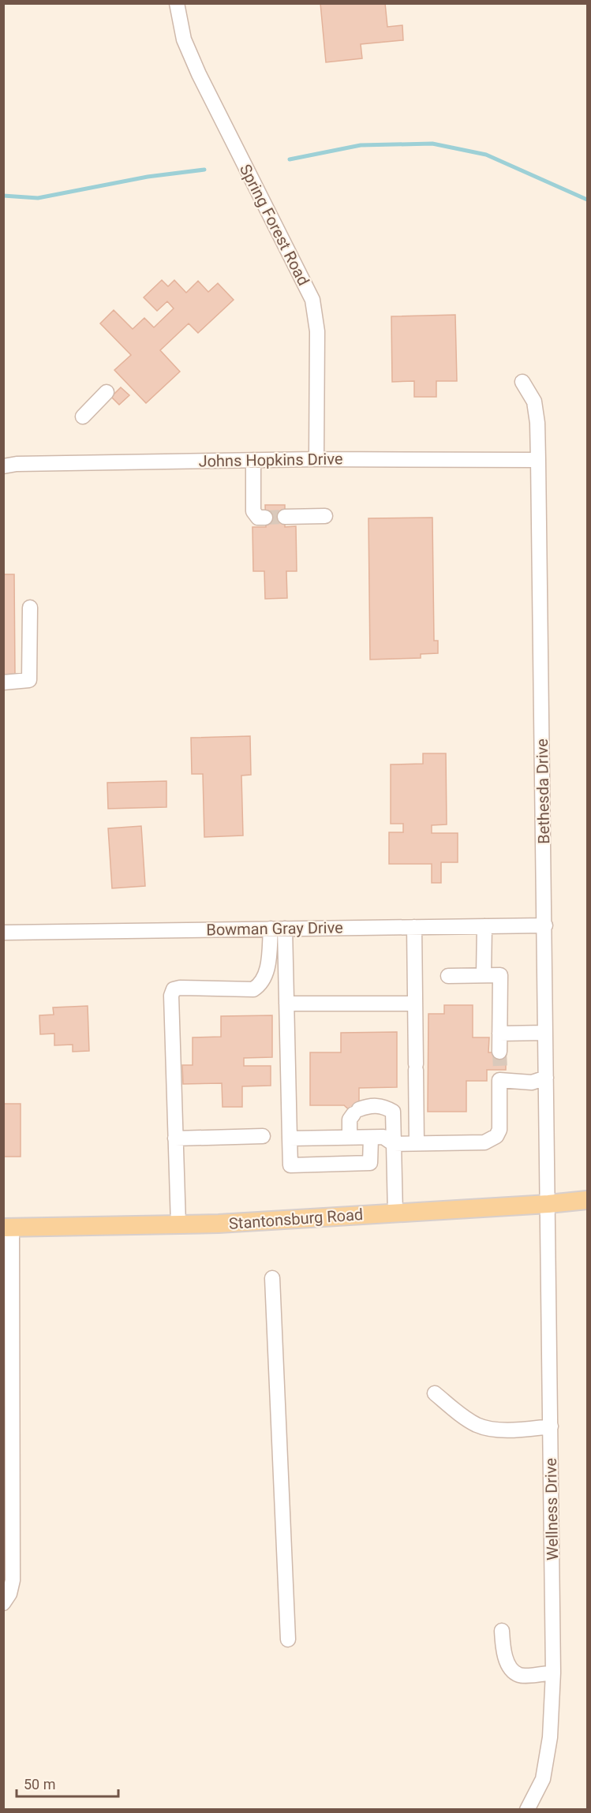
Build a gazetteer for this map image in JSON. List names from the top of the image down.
{
  "streets": {
    "main road": ["Stantonsburg Road"],
    "street": [
      "Spring Forest Road",
      "Johns Hopkins Drive",
      "Bethesda Drive",
      "Bowman Gray Drive",
      "Wellness Drive"
    ]
  },
  "crossings": [
    ["Spring Forest Road", "Johns Hopkins Drive"],
    ["Johns Hopkins Drive", "Bethesda Drive"],
    ["Bethesda Drive", "Bowman Gray Drive"],
    ["Bethesda Drive", "Stantonsburg Road"],
    ["Bethesda Drive", "Wellness Drive"],
    ["Stantonsburg Road", "Wellness Drive"]
  ],
  "scale_bar": "50 m"
}
